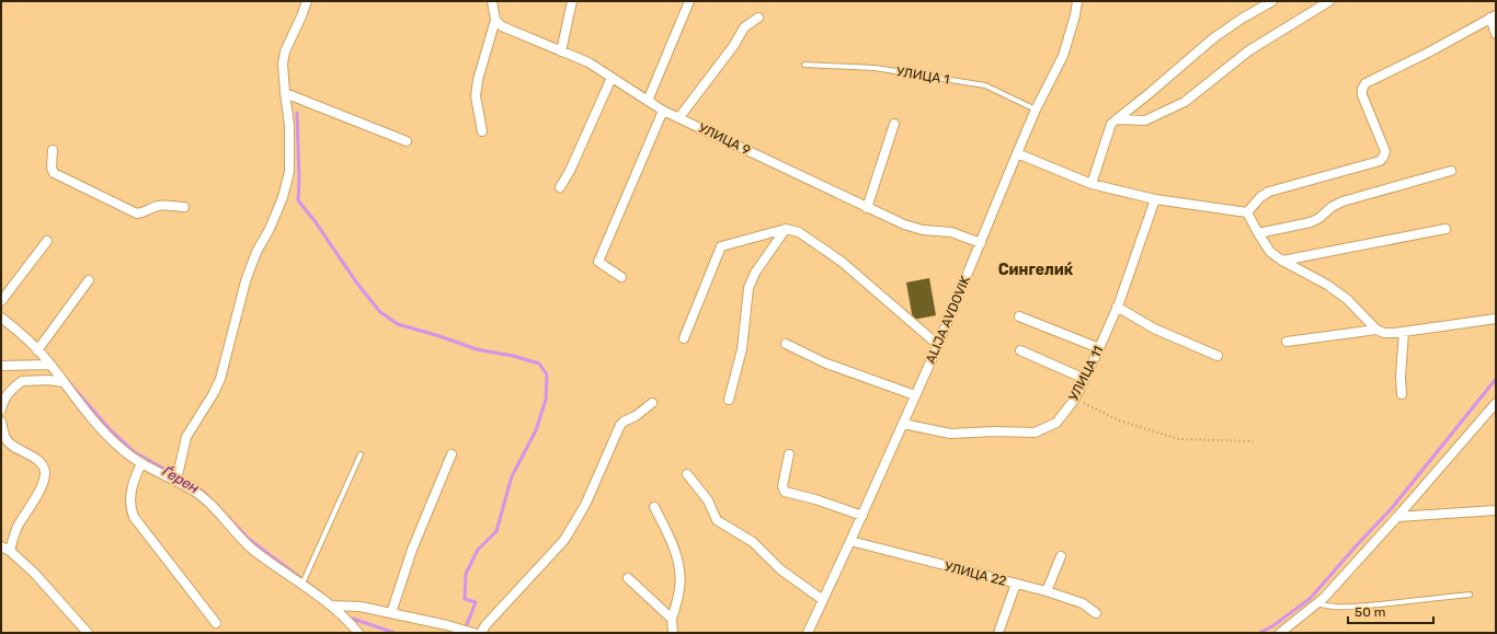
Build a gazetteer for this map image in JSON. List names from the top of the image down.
{
  "streets": {
    "street": [
      "УЛИЦА 9",
      "ALIJA AVDOVIK",
      "УЛИЦА 11",
      "УЛИЦА 22"
    ],
    "lane": ["УЛИЦА 1"]
  },
  "crossings": [
    ["УЛИЦА 1", "ALIJA AVDOVIK"],
    ["УЛИЦА 9", "ALIJA AVDOVIK"],
    ["ALIJA AVDOVIK", "УЛИЦА 11"],
    ["ALIJA AVDOVIK", "УЛИЦА 22"]
  ],
  "districts": ["Сингелиќ"],
  "water": ["Ѓерен"],
  "scale_bar": "50 m"
}
